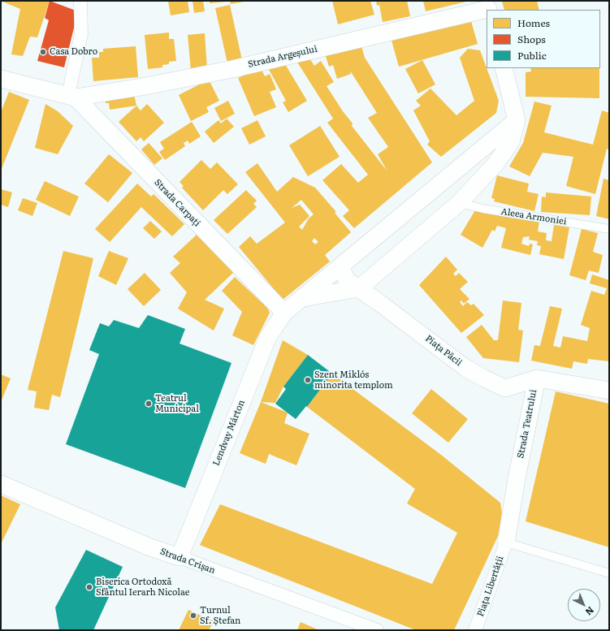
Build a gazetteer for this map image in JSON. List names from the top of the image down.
{
  "streets": {
    "street": [
      "Strada Argeșului",
      "Strada Carpați",
      "Piața Păcii",
      "Strada Teatrului",
      "Lendvay Márton",
      "Strada Crișan",
      "Piața Libertății"
    ],
    "lane": ["Aleea Armoniei"]
  },
  "crossings": [
    ["Strada Argeșului", "Strada Carpați"],
    ["Strada Carpați", "Lendvay Márton"],
    ["Piața Păcii", "Strada Teatrului"],
    ["Strada Teatrului", "Piața Libertății"],
    ["Lendvay Márton", "Strada Crișan"]
  ],
  "places": [
    "Casa Dobro",
    "Szent Miklós minorita templom",
    "Teatrul Municipal",
    "Biserica Ortodoxă Sfântul Ierarh Nicolae",
    "Turnul Sf. Ștefan"
  ],
  "legend": ["Homes", "Shops", "Public"],
  "north": "bottom right"
}
